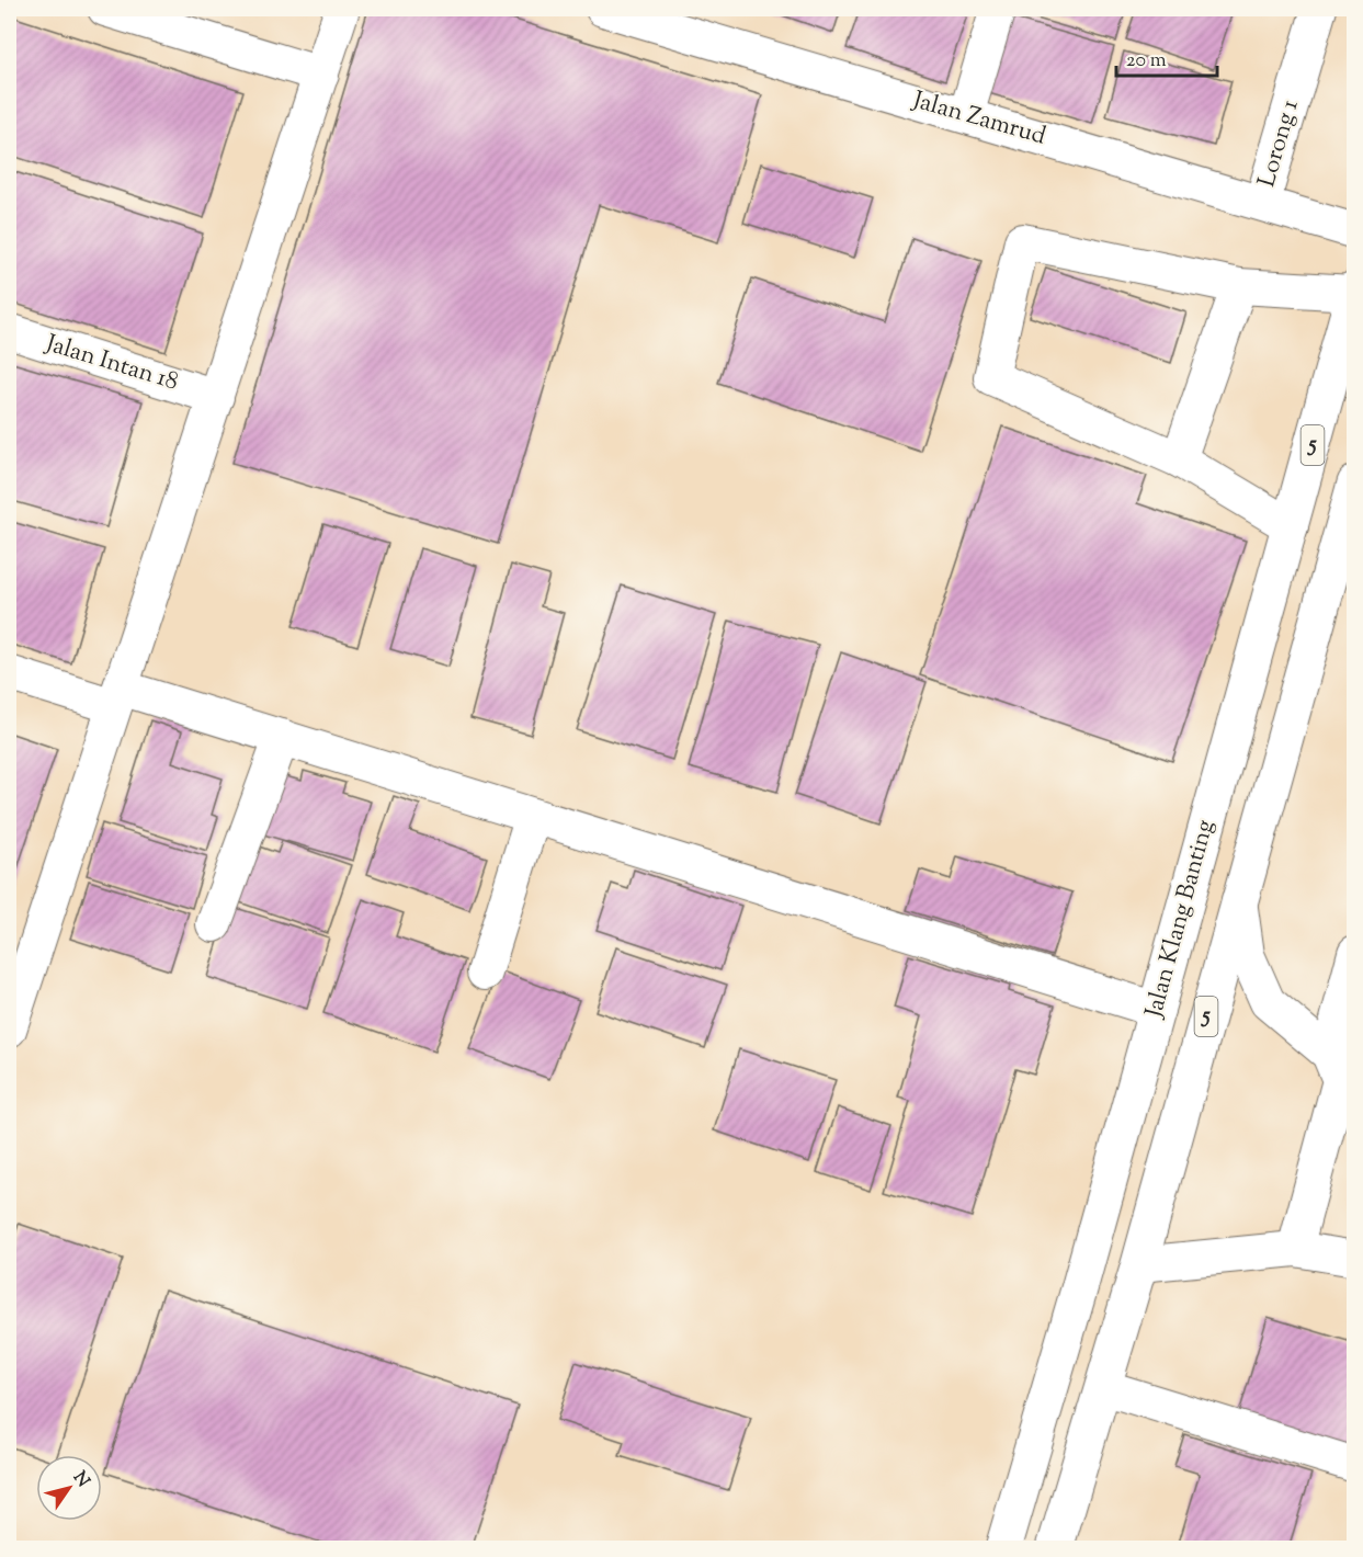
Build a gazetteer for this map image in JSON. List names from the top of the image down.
{
  "streets": {
    "highway": ["5", "Jalan Klang Banting"],
    "street": ["Jalan Zamrud", "Lorong 1", "Jalan Intan 18"]
  },
  "crossings": [
    ["Jalan Zamrud", "Lorong 1"]
  ],
  "scale_bar": "20 m",
  "north": "top right"
}
